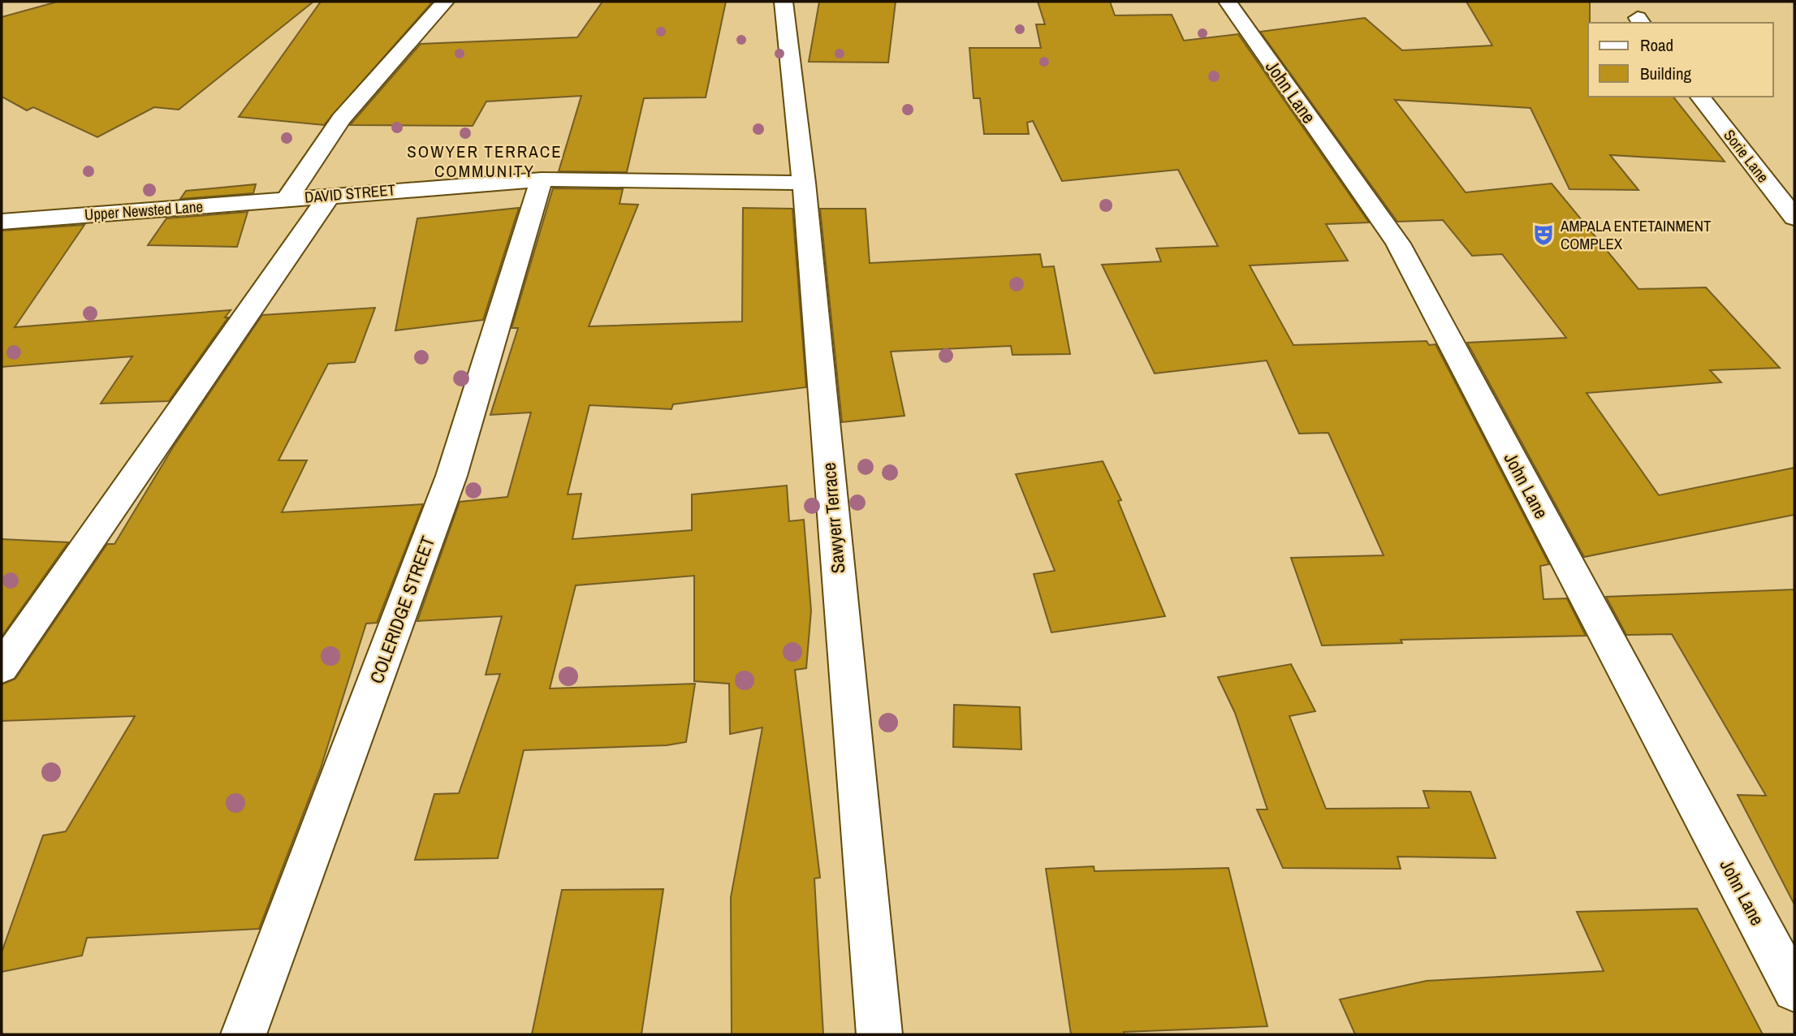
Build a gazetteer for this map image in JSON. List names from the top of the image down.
{
  "streets": {
    "street": [
      "John Lane",
      "Sorie Lane",
      "DAVID STREET",
      "Upper Newsted Lane",
      "Sawyerr Terrace",
      "COLERIDGE STREET"
    ]
  },
  "crossings": [
    ["DAVID STREET", "Upper Newsted Lane"],
    ["DAVID STREET", "Sawyerr Terrace"],
    ["DAVID STREET", "COLERIDGE STREET"]
  ],
  "districts": ["SOWYER TERRACE COMMUNITY"],
  "places": {
    "theatre": ["AMPALA ENTETAINMENT COMPLEX"]
  },
  "legend": ["Road", "Building"]
}
